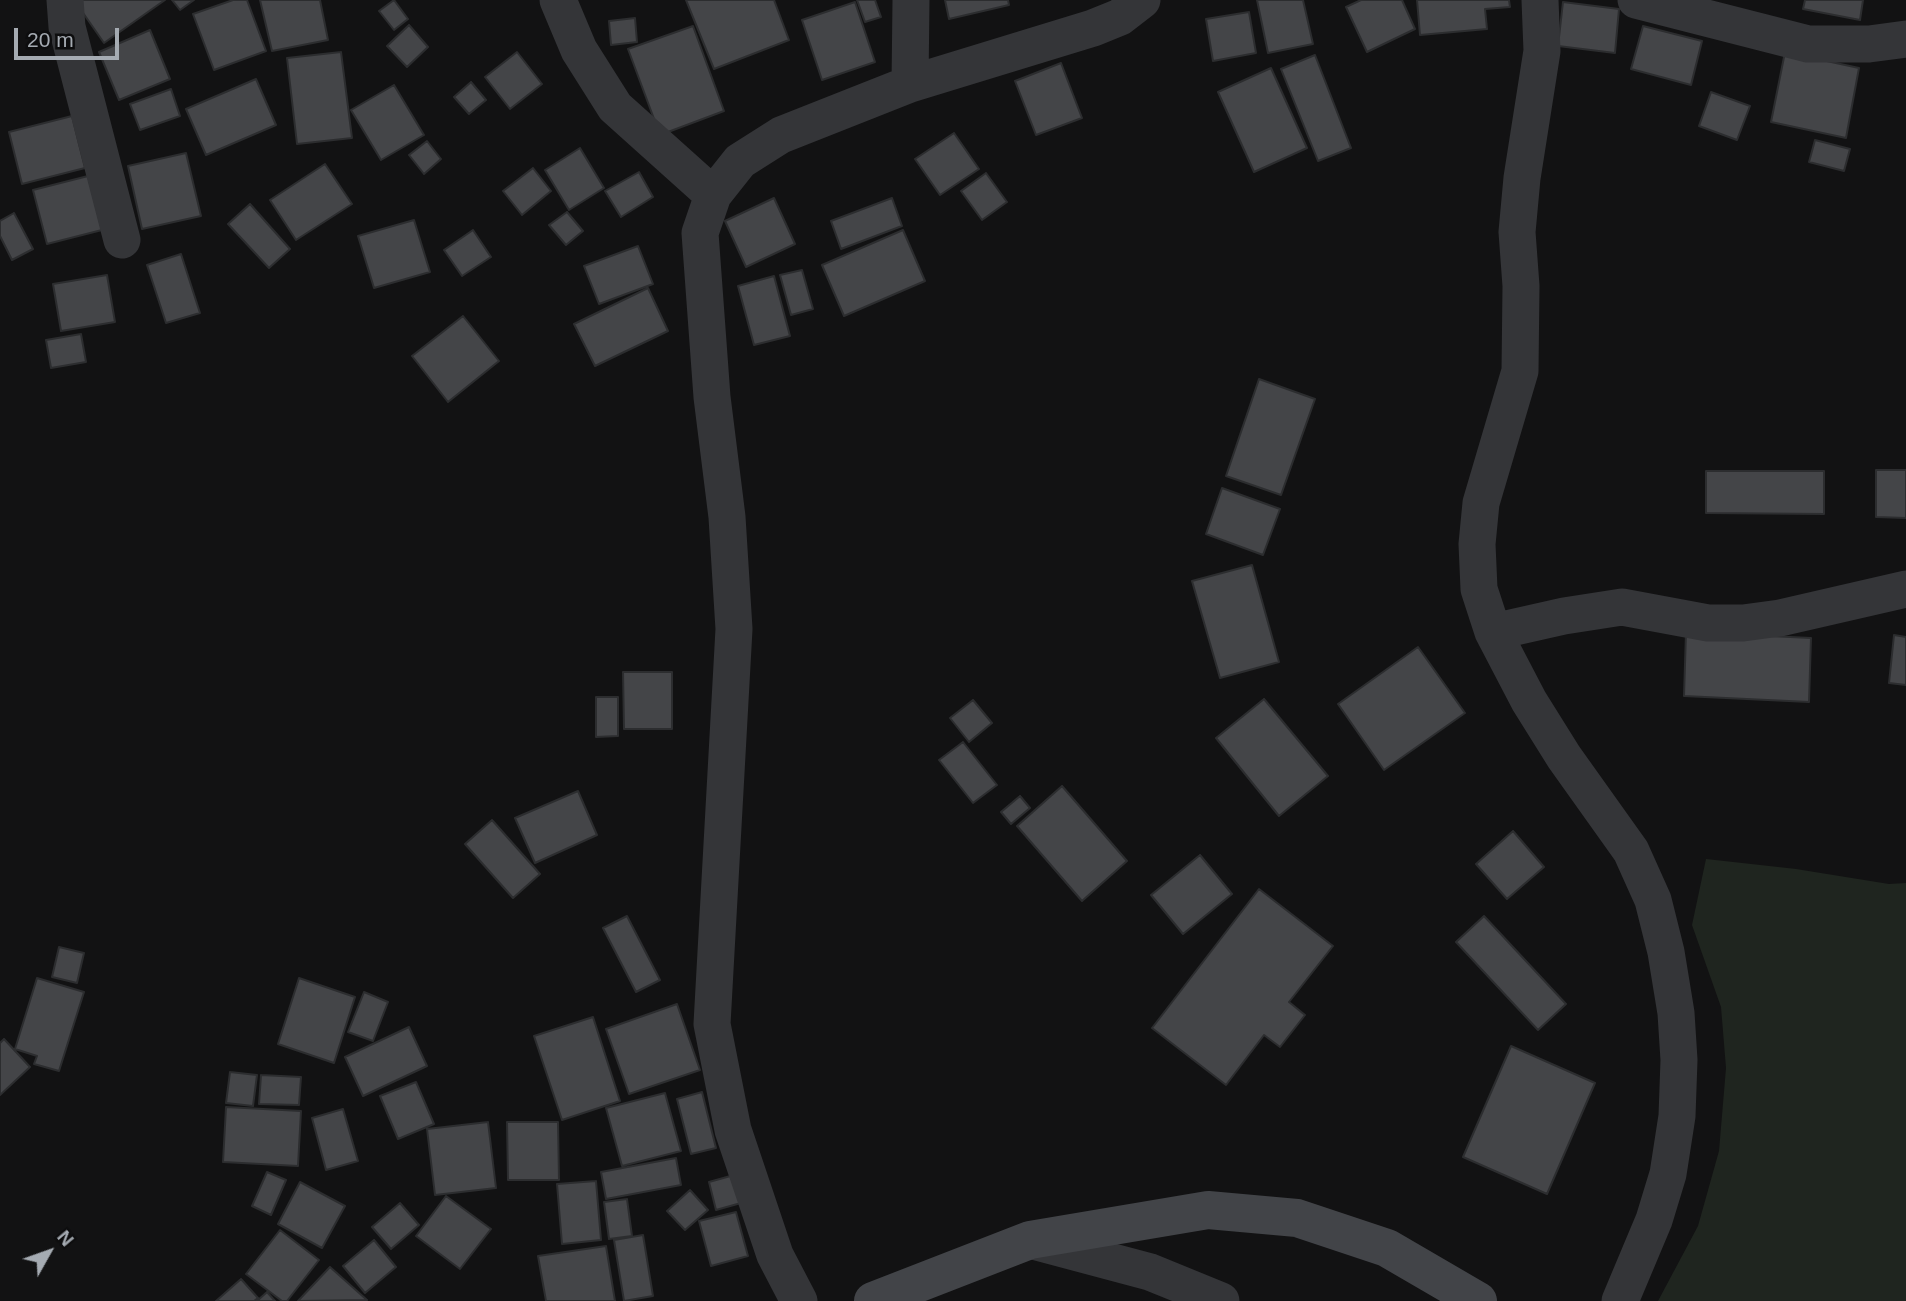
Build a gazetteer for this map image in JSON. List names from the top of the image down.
{
  "scale_bar": "20 m",
  "north": "top right"
}
